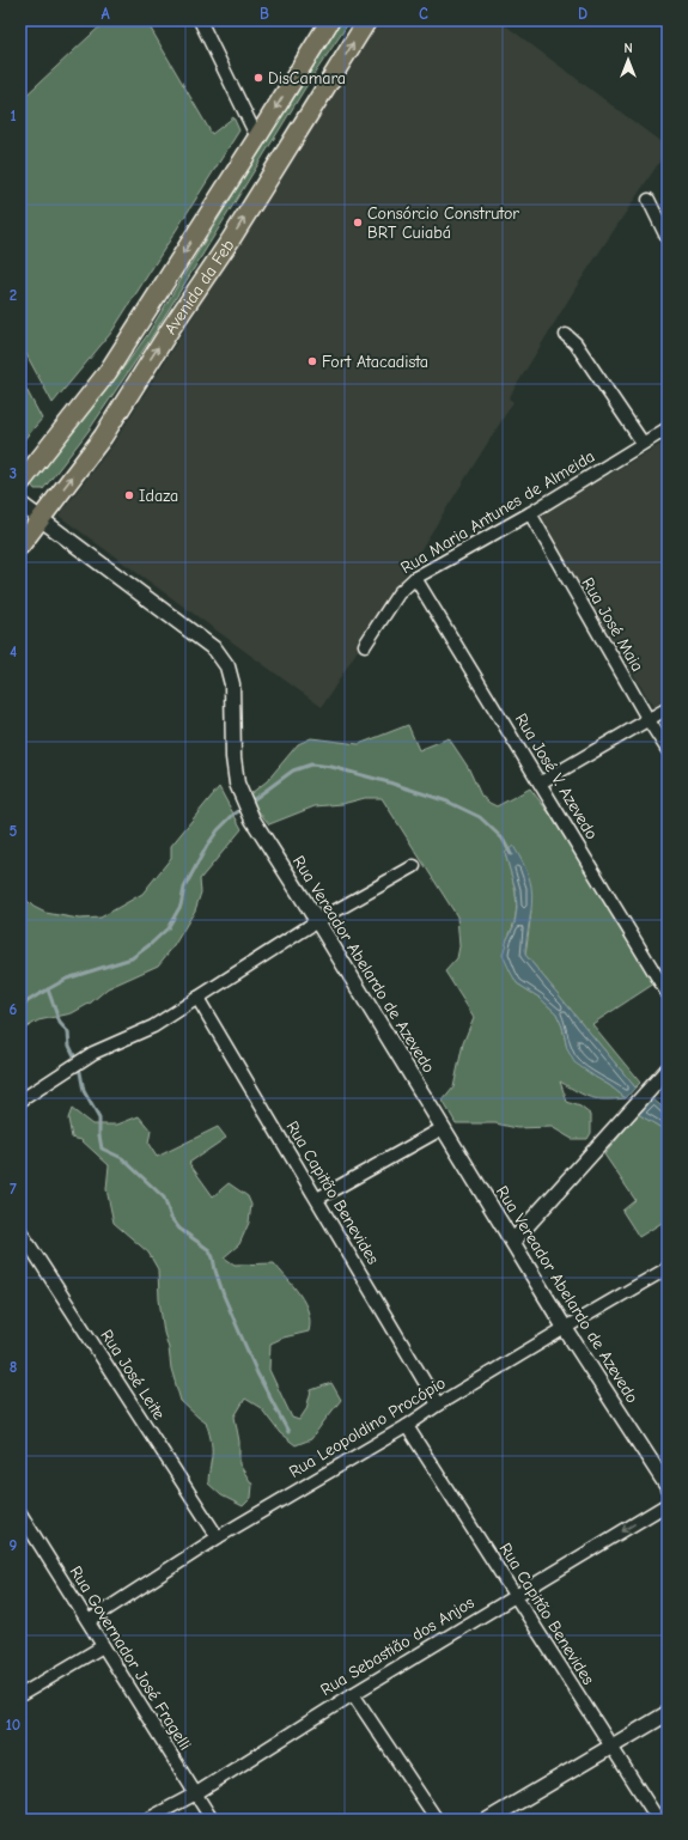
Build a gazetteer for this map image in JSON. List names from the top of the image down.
{
  "streets": {
    "main road": ["Avenida da Feb"],
    "street": [
      "Rua Maria Antunes de Almeida",
      "Rua José Maia",
      "Rua José V. Azevedo",
      "Rua Vereador Abelardo de Azevedo",
      "Rua Capitão Benevides",
      "Rua José Leite",
      "Rua Leopoldino Procópio",
      "Rua Sebastião dos Anjos",
      "Rua Governador José Fragelli"
    ]
  },
  "crossings": [
    ["Avenida da Feb", "Rua Vereador Abelardo de Azevedo"],
    ["Rua Maria Antunes de Almeida", "Rua José Maia"],
    ["Rua Maria Antunes de Almeida", "Rua José V. Azevedo"],
    ["Rua Vereador Abelardo de Azevedo", "Rua Leopoldino Procópio"],
    ["Rua Capitão Benevides", "Rua Leopoldino Procópio"],
    ["Rua Capitão Benevides", "Rua Sebastião dos Anjos"],
    ["Rua José Leite", "Rua Leopoldino Procópio"],
    ["Rua Leopoldino Procópio", "Rua Governador José Fragelli"],
    ["Rua Sebastião dos Anjos", "Rua Governador José Fragelli"]
  ],
  "places": [
    "DisCamara",
    "Consórcio Construtor BRT Cuiabá",
    "Fort Atacadista",
    "Idaza"
  ],
  "north": "top",
  "grid": {
    "columns": [
      "A",
      "B",
      "C",
      "D"
    ],
    "rows": [
      "1",
      "2",
      "3",
      "4",
      "5",
      "6",
      "7",
      "8",
      "9",
      "10"
    ]
  }
}
